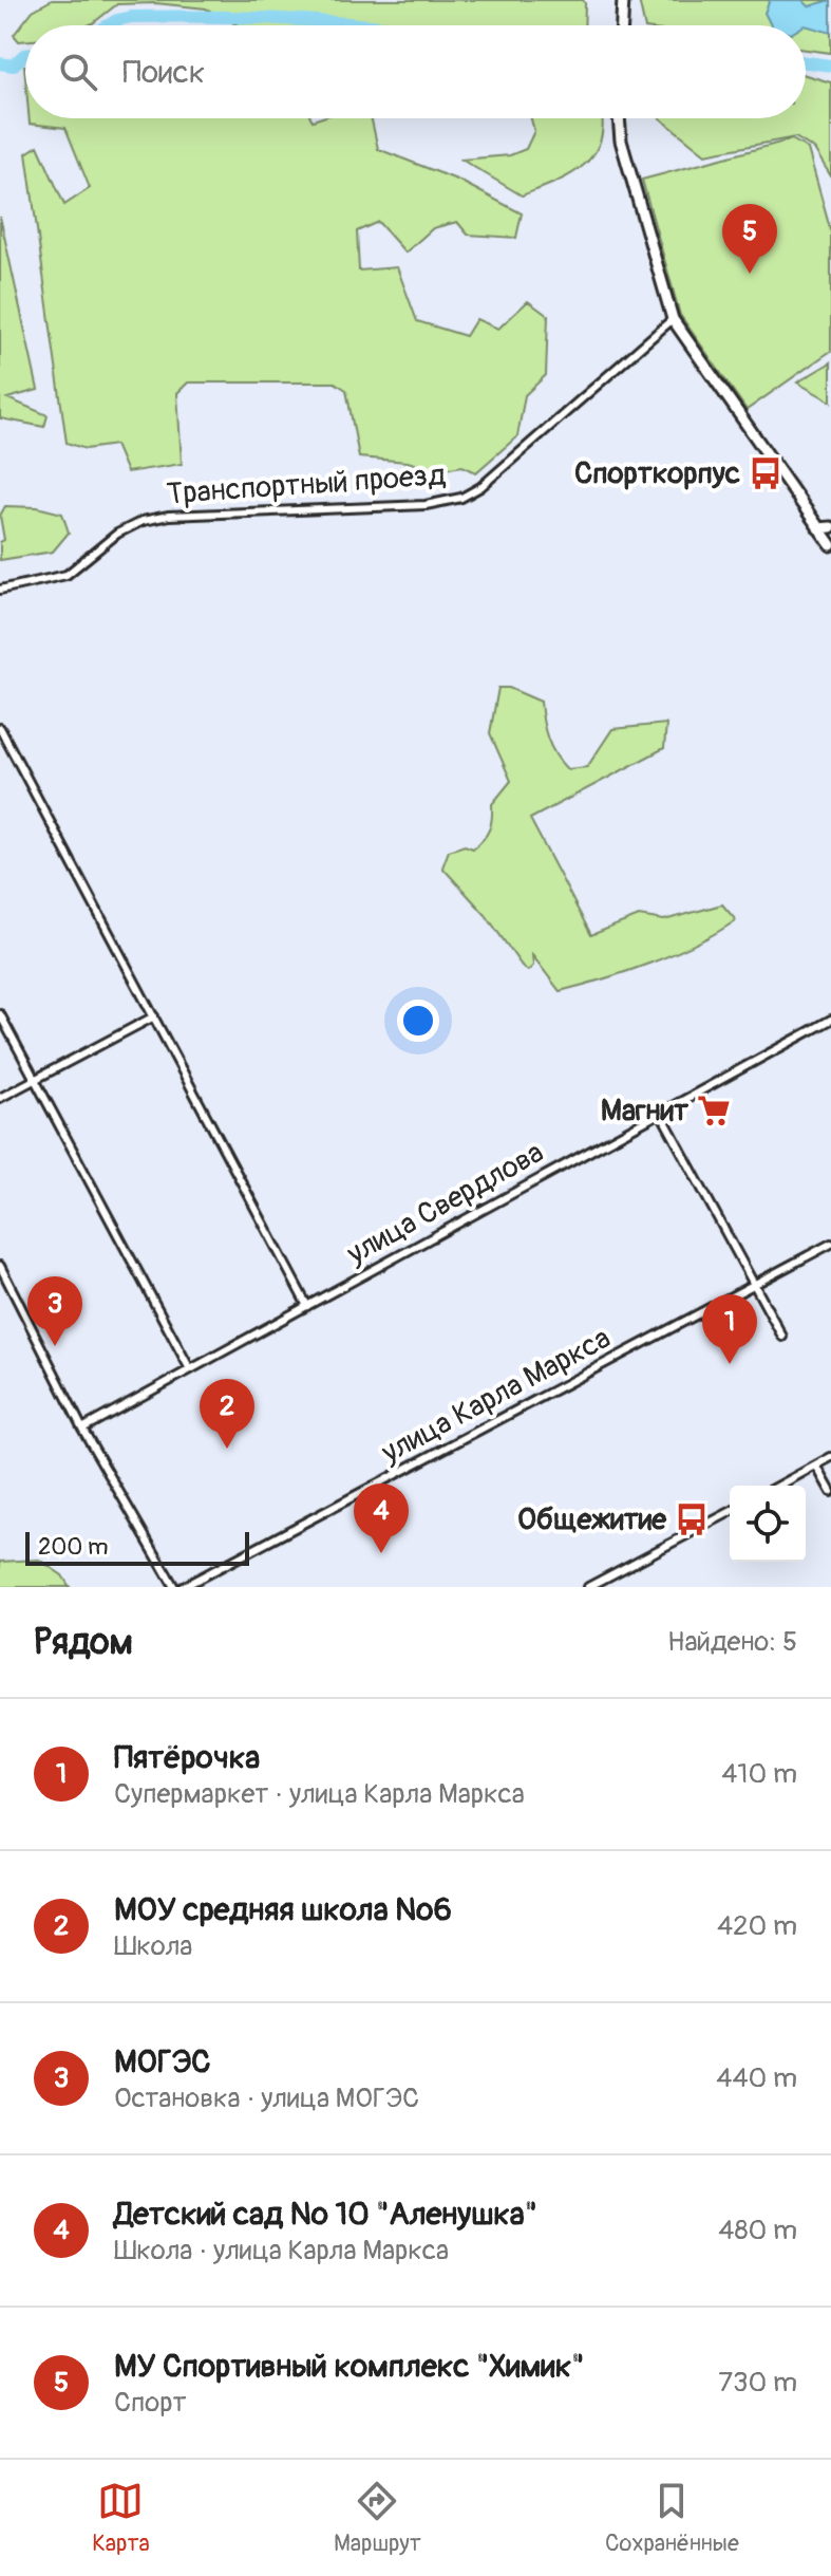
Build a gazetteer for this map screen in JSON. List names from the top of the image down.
{
  "streets": {
    "street": ["Транспортный проезд", "улица Свердлова", "улица Карла Маркса"]
  },
  "places": {
    "bus stop": ["Спорткорпус", "Общежитие"],
    "supermarket": ["Магнит"]
  },
  "scale_bar": "200 m",
  "page": {
    "search": "Поиск",
    "pins": [
      "5",
      "3",
      "1",
      "2",
      "4"
    ],
    "scale": "200 m",
    "heading": ["Рядом", "Найдено: 5"],
    "list": [
      {
        "mark": "1",
        "name": "Пятёрочка",
        "note": "Супермаркет · улица Карла Маркса",
        "value": "410 m"
      },
      {
        "mark": "2",
        "name": "МОУ средняя школа №6",
        "note": "Школа",
        "value": "420 m"
      },
      {
        "mark": "3",
        "name": "МОГЭС",
        "note": "Остановка · улица МОГЭС",
        "value": "440 m"
      },
      {
        "mark": "4",
        "name": "Детский сад № 10 \"Аленушка\"",
        "note": "Школа · улица Карла Маркса",
        "value": "480 m"
      },
      {
        "mark": "5",
        "name": "МУ Спортивный комплекс \"Химик\"",
        "note": "Спорт",
        "value": "730 m"
      }
    ],
    "nav": ["Карта", "Маршрут", "Сохранённые"]
  }
}
